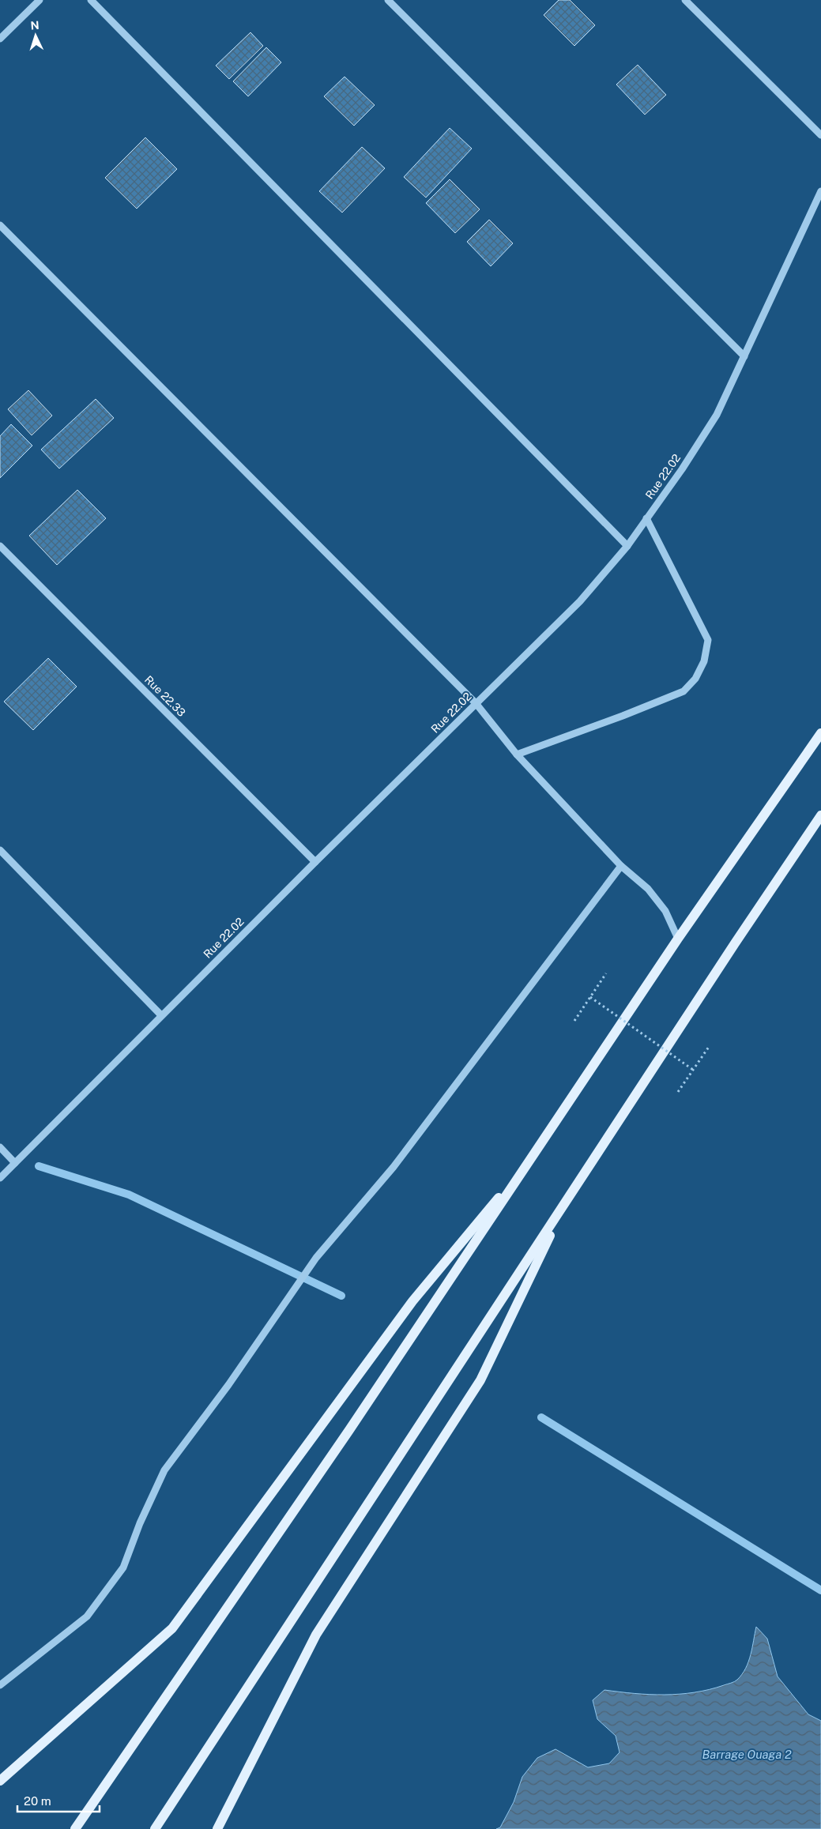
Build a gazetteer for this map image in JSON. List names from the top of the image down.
{
  "streets": {
    "street": ["Rue 22.02", "Rue 22.33"]
  },
  "crossings": [
    ["Rue 22.02", "Rue 22.33"]
  ],
  "water": ["Barrage Ouaga 2"],
  "scale_bar": "20 m",
  "north": "top"
}
